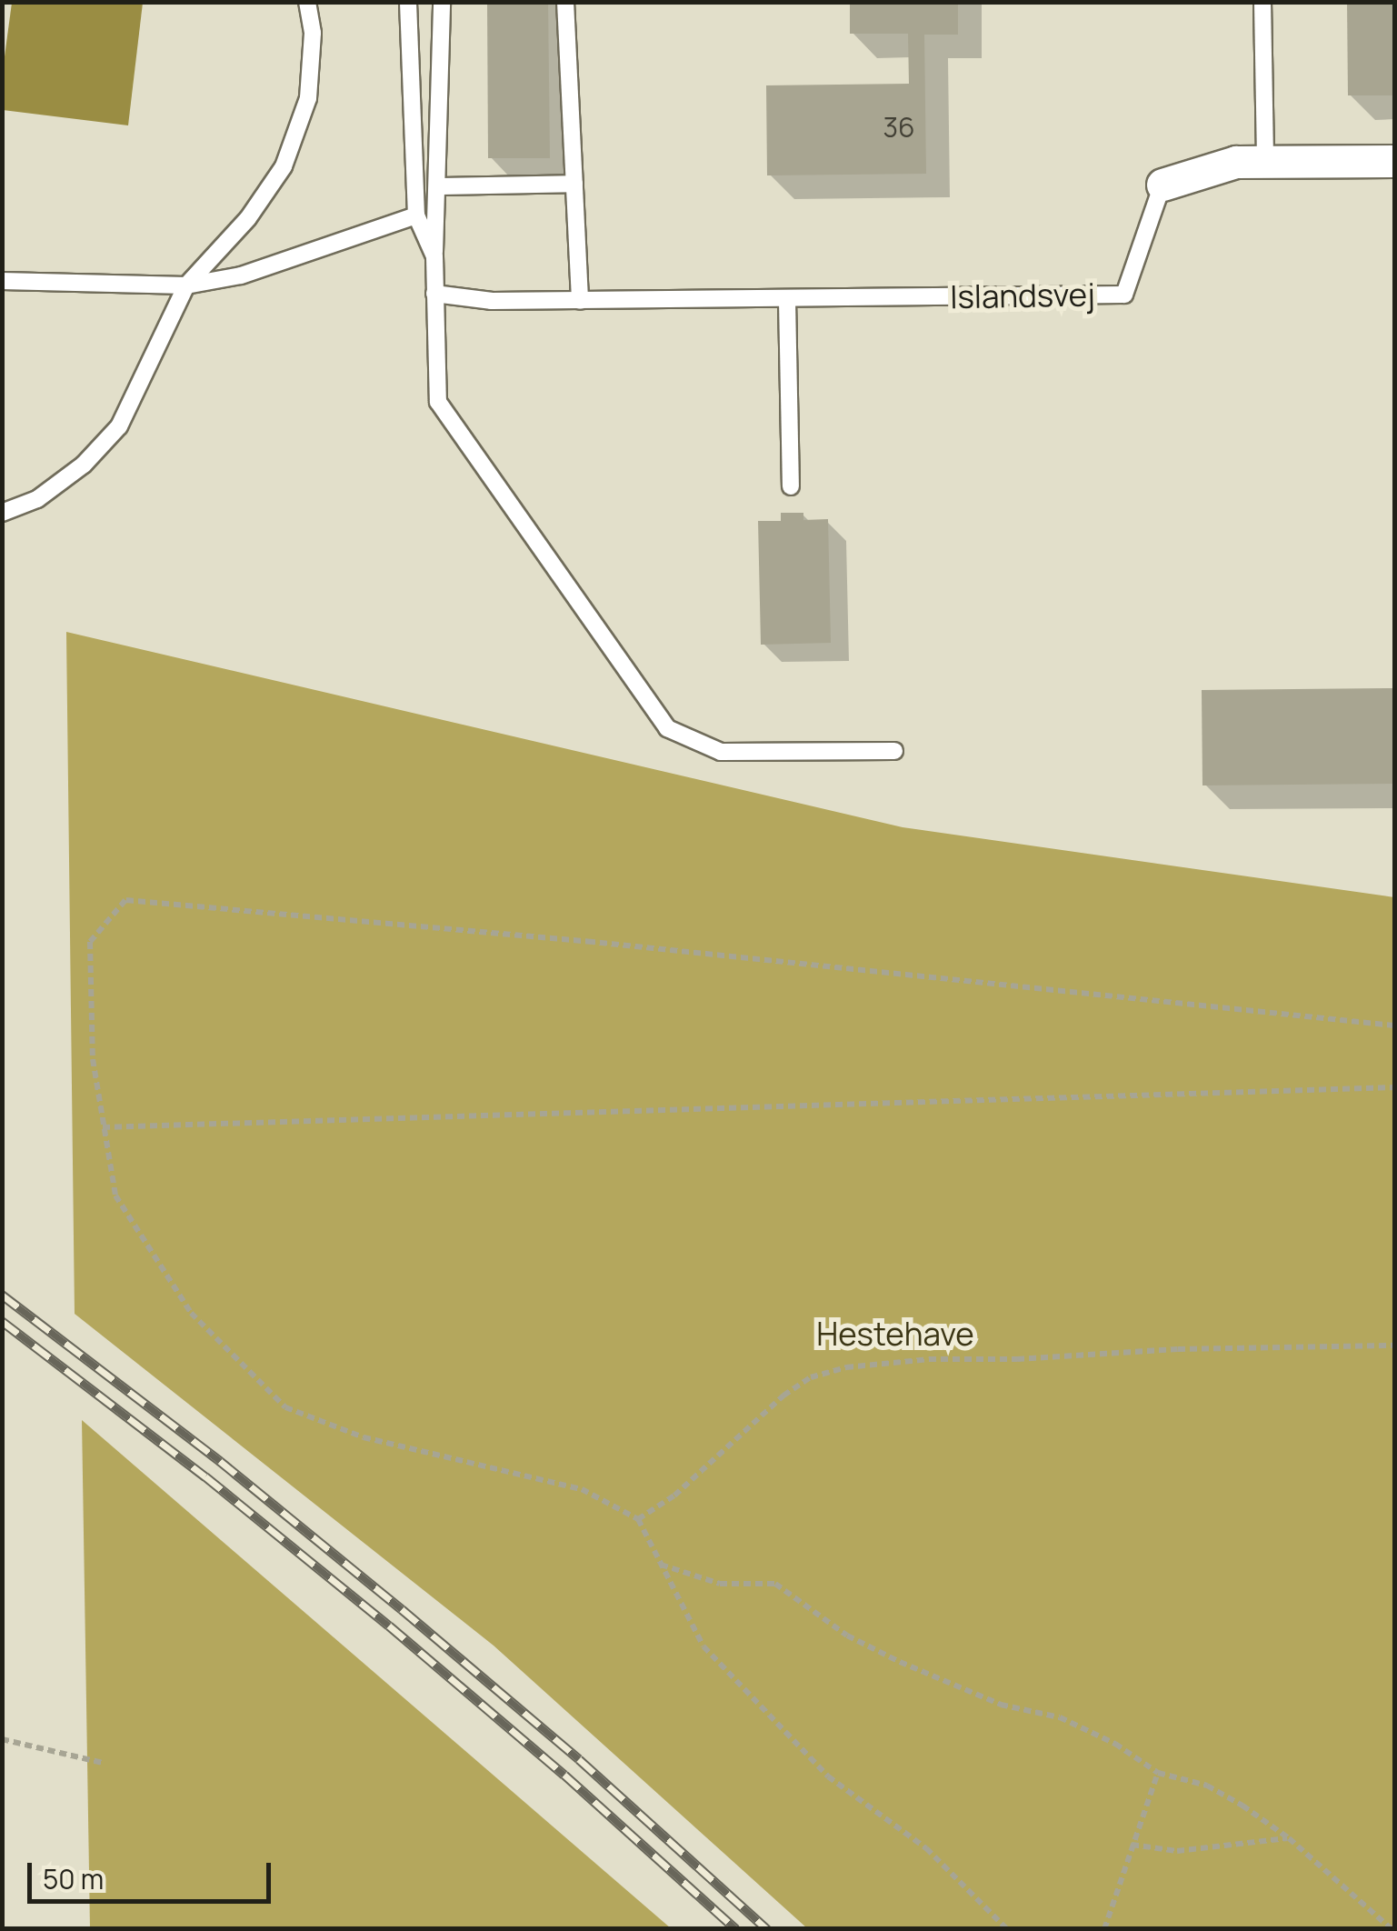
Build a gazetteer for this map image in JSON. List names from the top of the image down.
{
  "streets": {
    "street": ["Islandsvej"]
  },
  "parks": ["Hestehave"],
  "house_numbers": ["36"],
  "scale_bar": "50 m"
}
